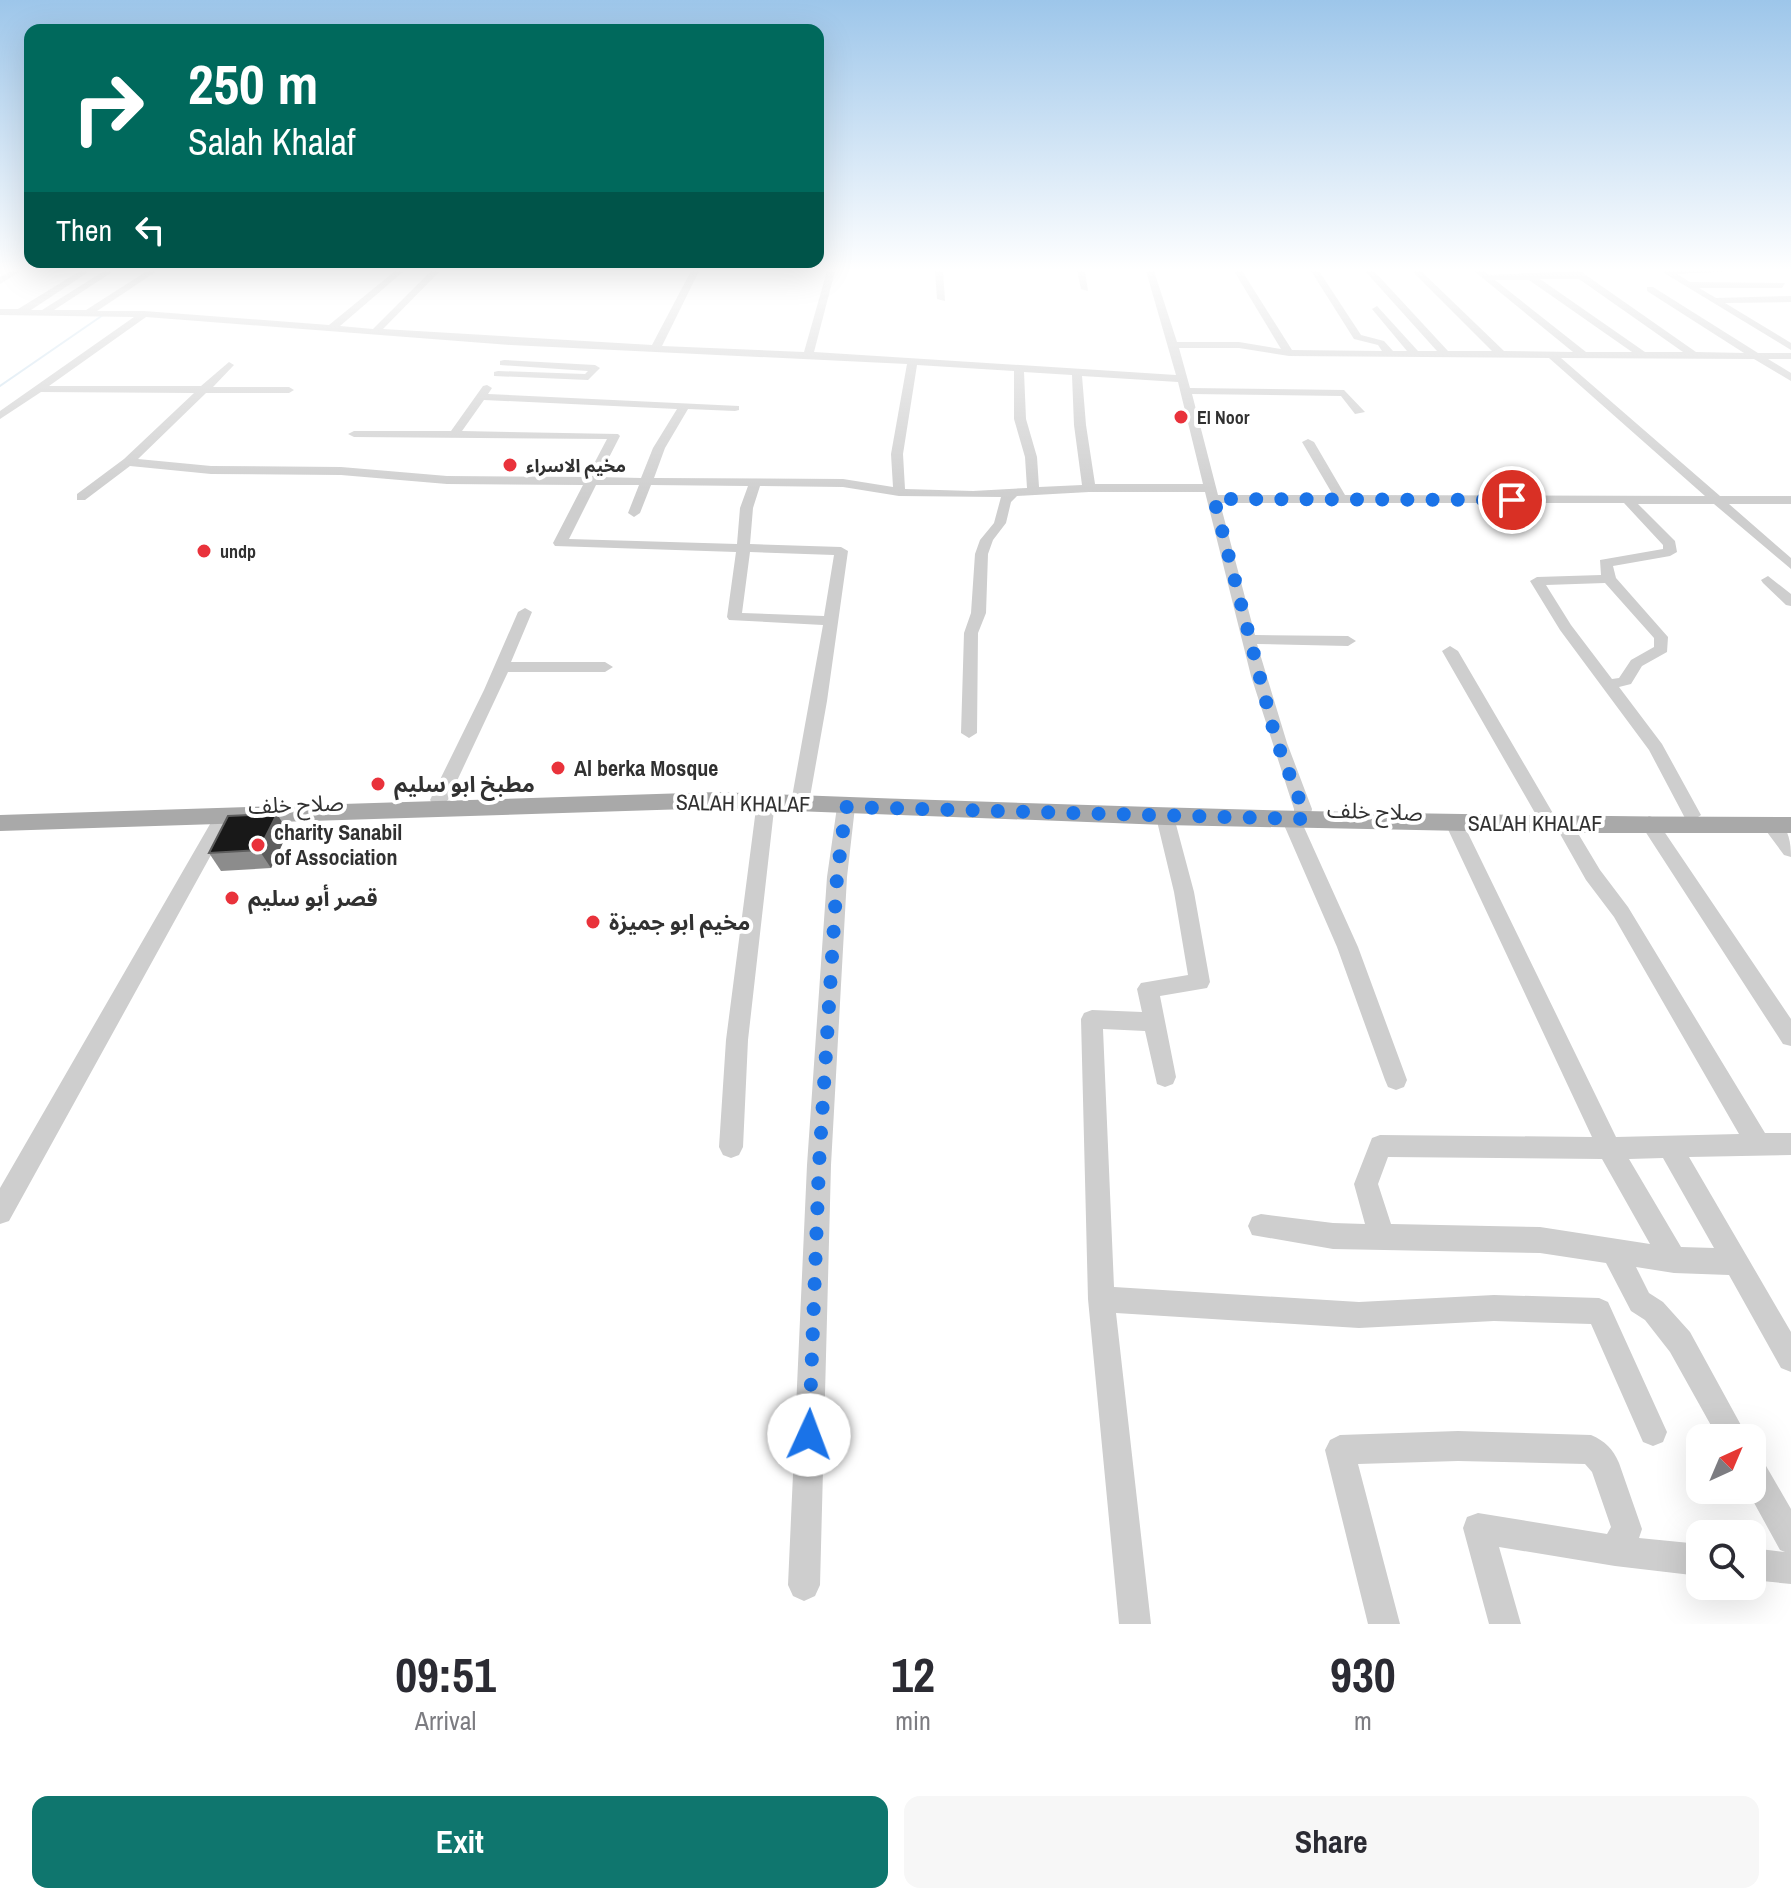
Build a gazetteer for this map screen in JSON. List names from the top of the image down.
{
  "streets": {
    "main road": ["SALAH KHALAF", "صلاح خلف"]
  },
  "crossings": [
    ["SALAH KHALAF", "صلاح خلف"]
  ],
  "places": [
    "El Noor",
    "مخيم الاسراء",
    "undp",
    "Al berka Mosque",
    "مطبخ ابو سليم",
    "charity Sanabil of Association",
    "قصر أبو سليم",
    "مخيم ابو جميزة"
  ],
  "north": "top right",
  "page": {
    "turn": ["250 m", "Salah Khalaf"],
    "then": "Then",
    "eta": [
      "09:51",
      "Arrival",
      "12",
      "min",
      "930",
      "m"
    ],
    "buttons": ["Exit", "Share"]
  }
}
